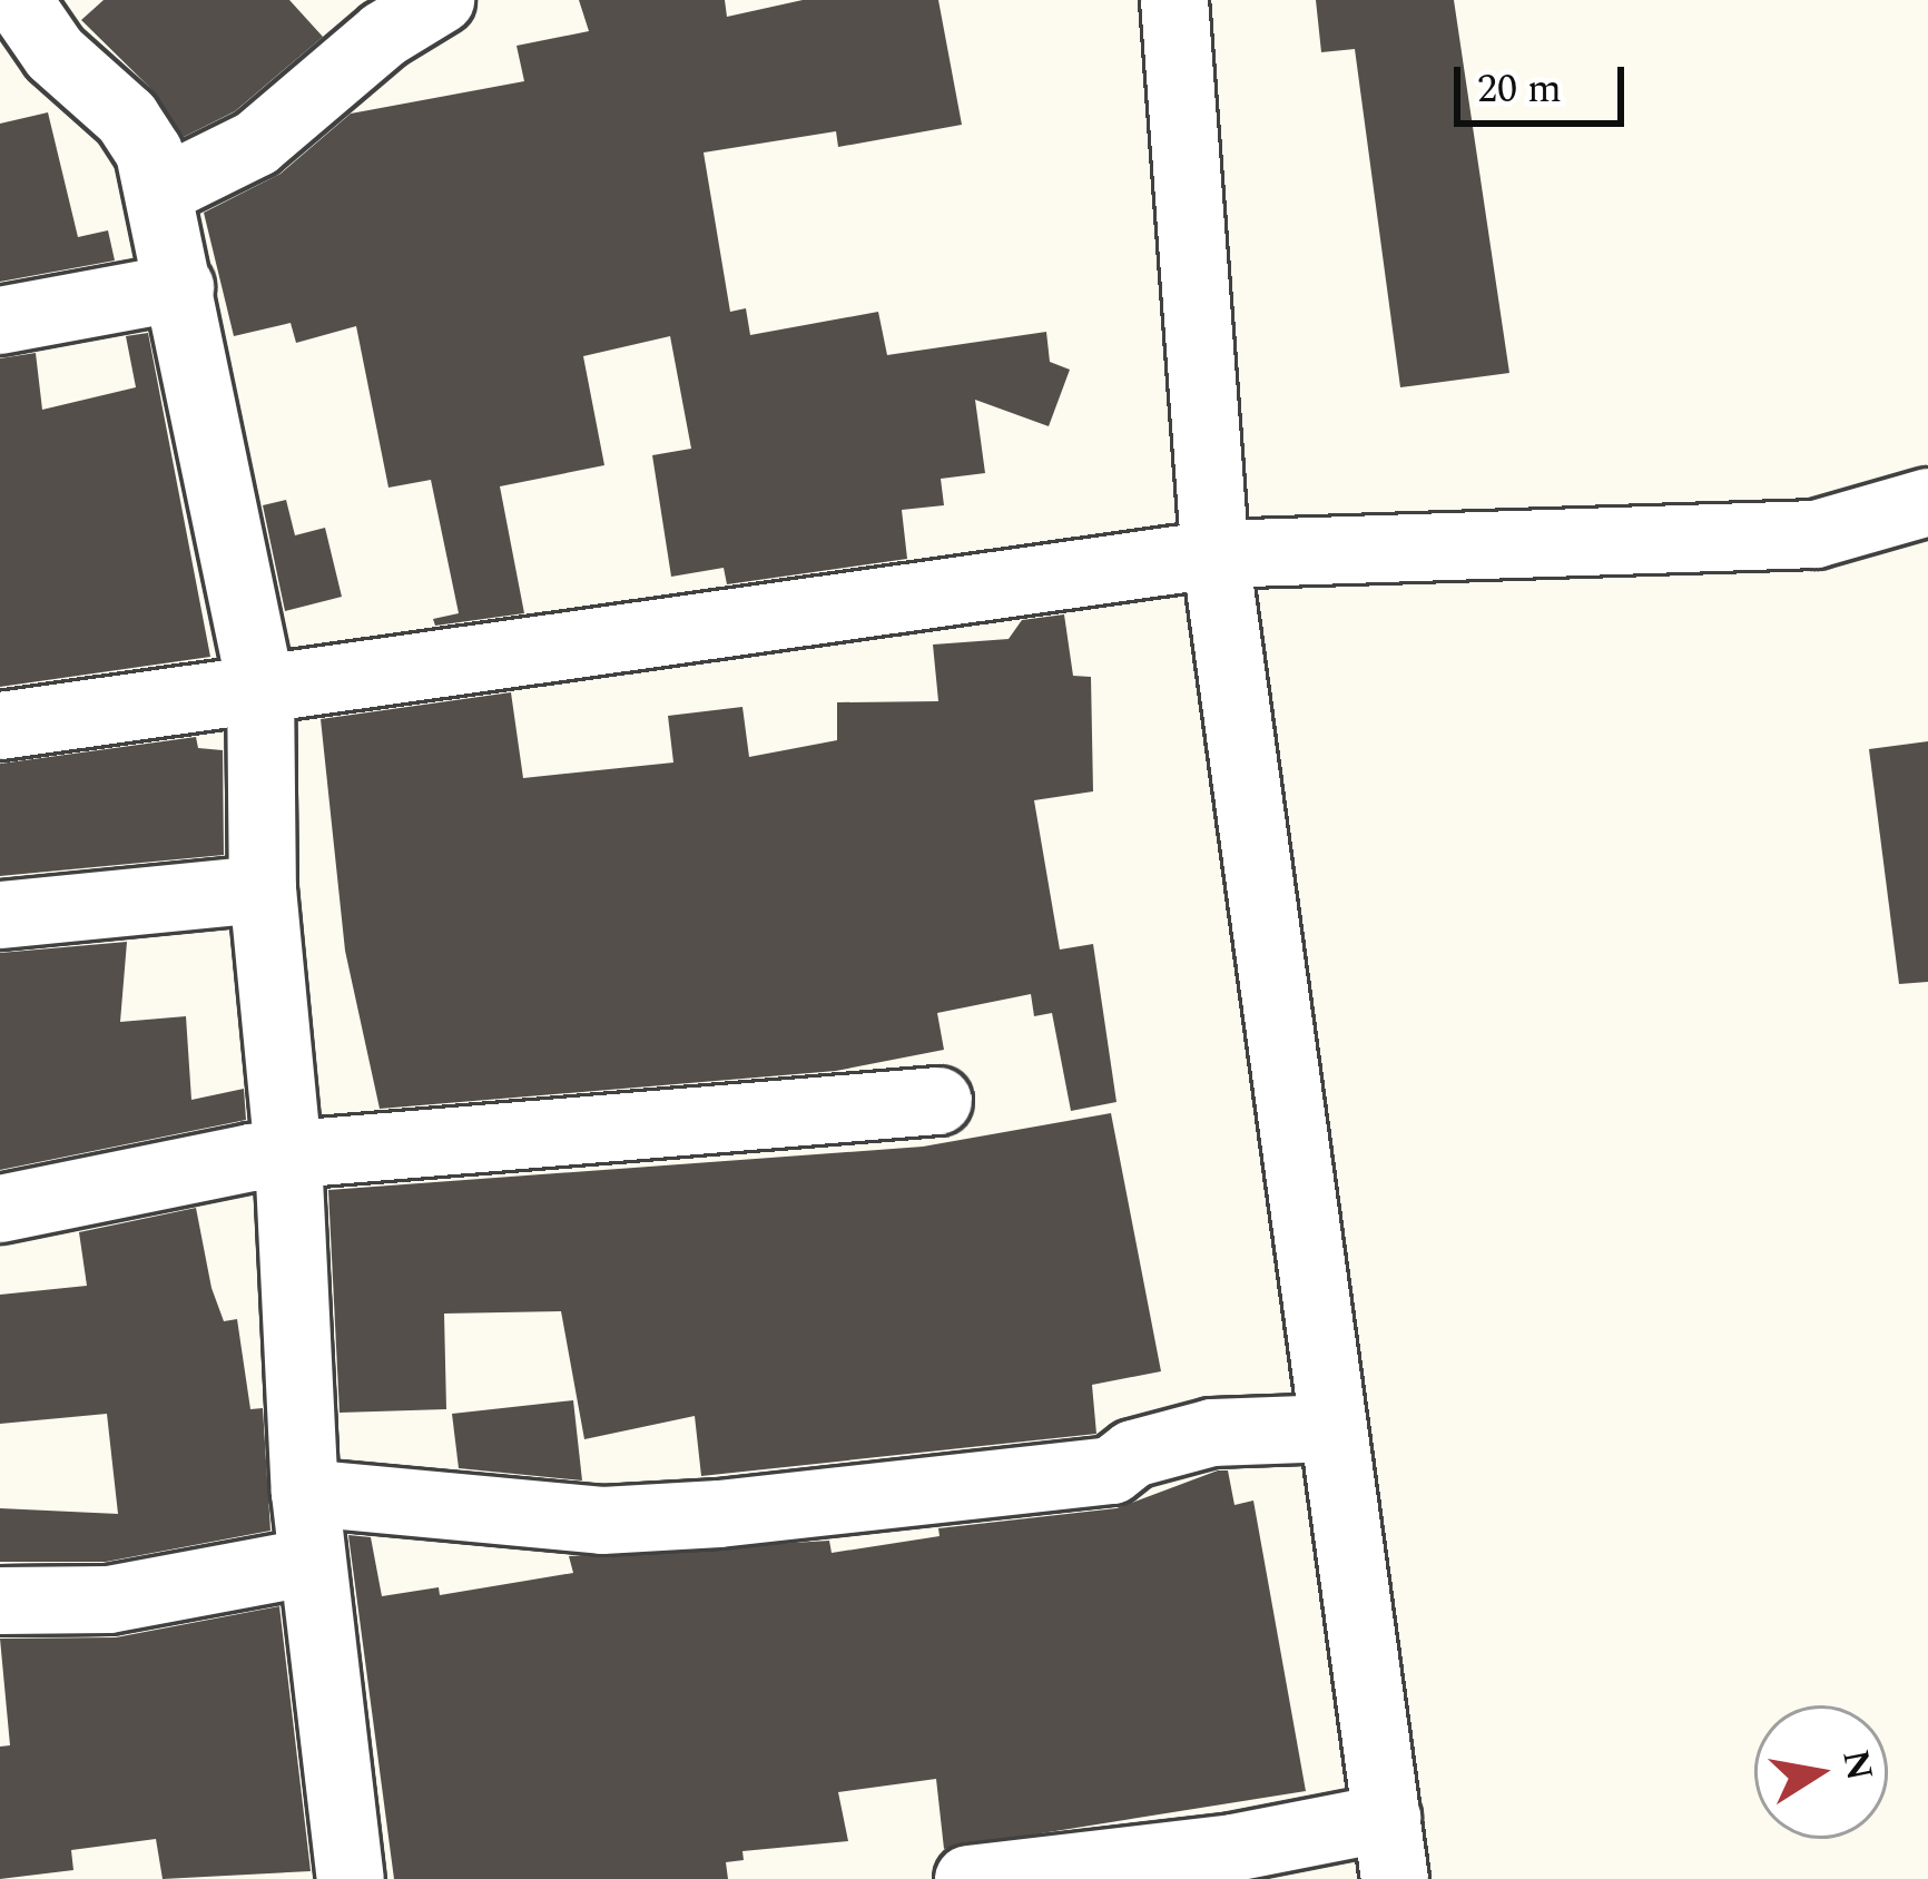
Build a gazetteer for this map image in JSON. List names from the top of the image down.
{
  "scale_bar": "20 m",
  "north": "right"
}
